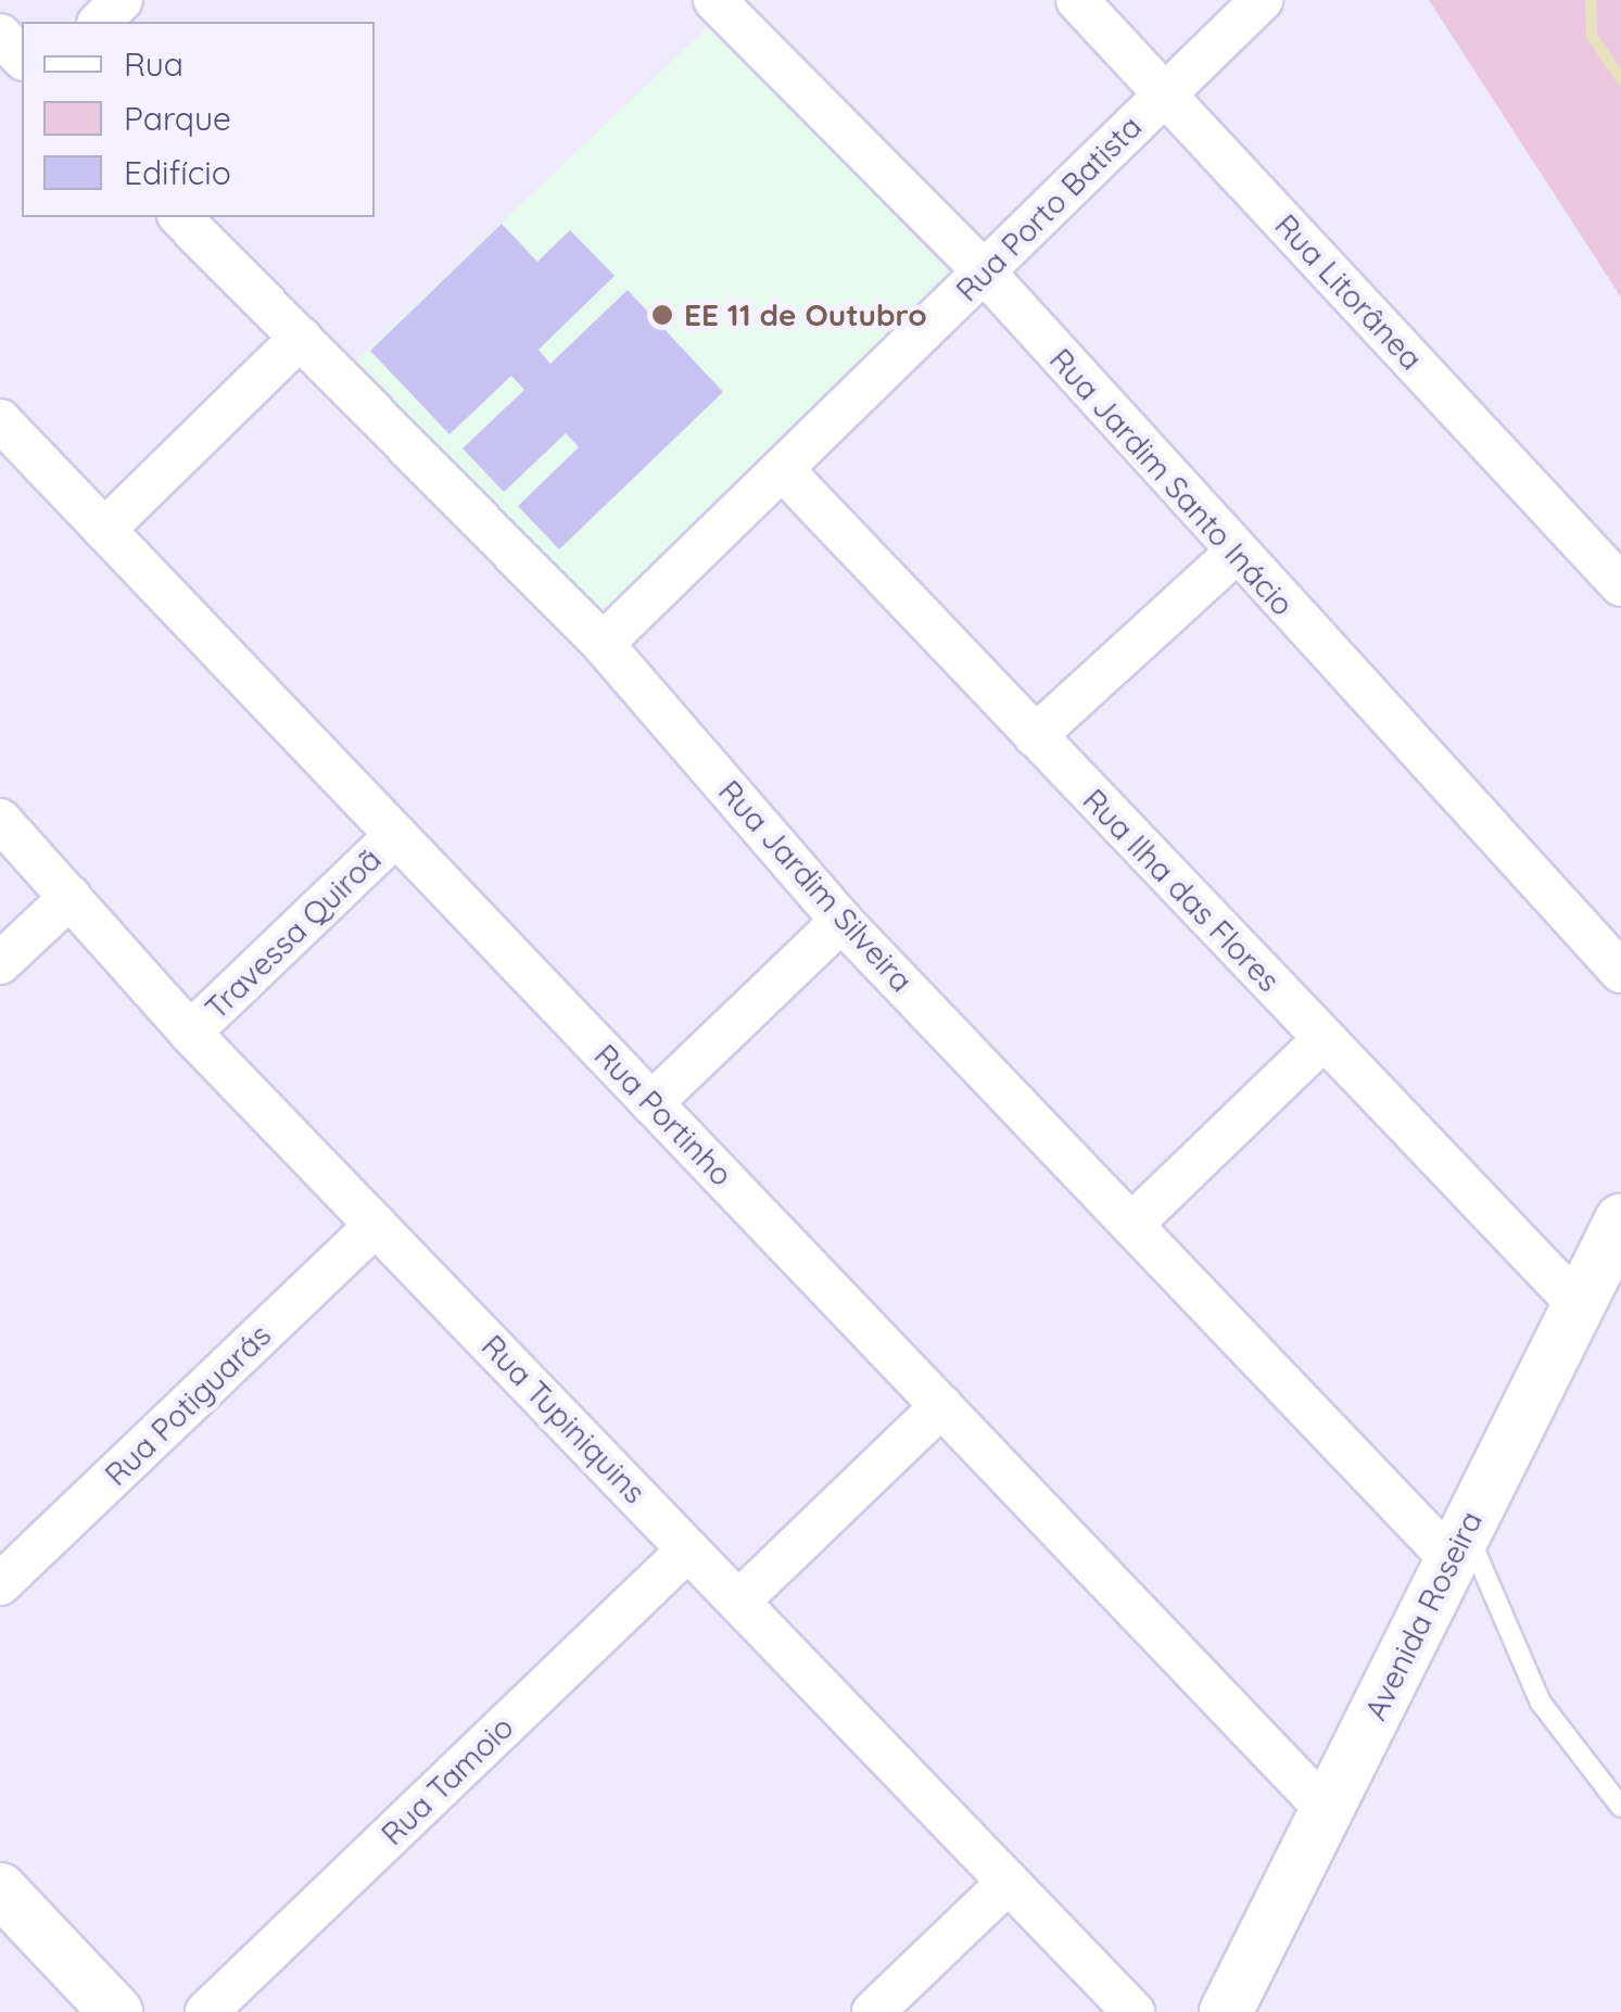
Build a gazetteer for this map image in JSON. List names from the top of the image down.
{
  "streets": {
    "street": [
      "Rua Porto Batista",
      "Rua Litorânea",
      "Rua Jardim Santo Inácio",
      "Rua Jardim Silveira",
      "Rua Ilha das Flores",
      "Travessa Quiroã",
      "Rua Portinho",
      "Rua Potiguarás",
      "Rua Tupiniquins",
      "Avenida Roseira",
      "Rua Tamoio"
    ]
  },
  "crossings": [
    ["Rua Porto Batista", "Rua Litorânea"],
    ["Rua Porto Batista", "Rua Jardim Santo Inácio"],
    ["Rua Porto Batista", "Rua Jardim Silveira"],
    ["Rua Porto Batista", "Rua Ilha das Flores"],
    ["Rua Jardim Silveira", "Avenida Roseira"],
    ["Rua Ilha das Flores", "Avenida Roseira"],
    ["Travessa Quiroã", "Rua Portinho"],
    ["Travessa Quiroã", "Rua Tupiniquins"],
    ["Rua Portinho", "Avenida Roseira"],
    ["Rua Potiguarás", "Rua Tupiniquins"],
    ["Rua Tupiniquins", "Rua Tamoio"]
  ],
  "places": ["EE 11 de Outubro"],
  "legend": ["Rua", "Parque", "Edifício"]
}
